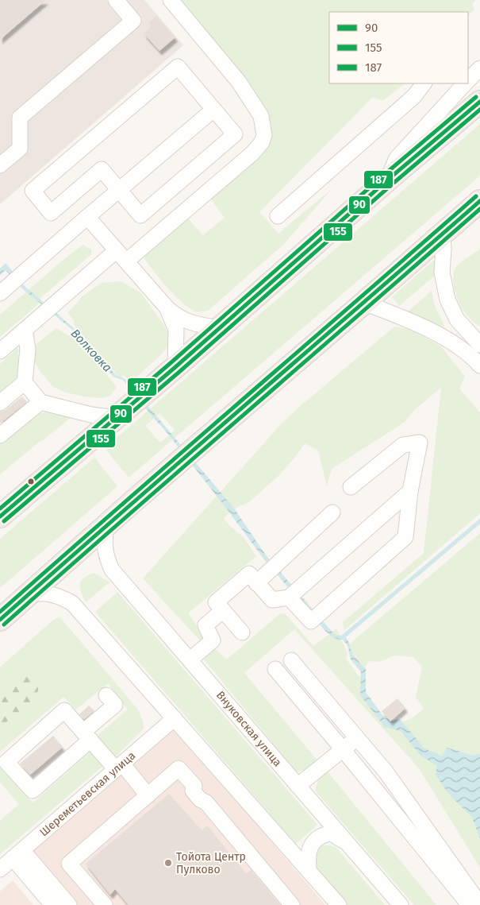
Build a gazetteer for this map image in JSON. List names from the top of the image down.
{
  "streets": {
    "street": ["Внуковская улица", "Шереметьевская улица"]
  },
  "water": ["Волковка"],
  "places": ["Тойота Центр Пулково"],
  "lines": ["transit line 187", "transit line 90", "transit line 155"],
  "legend": ["90", "155", "187"]
}
